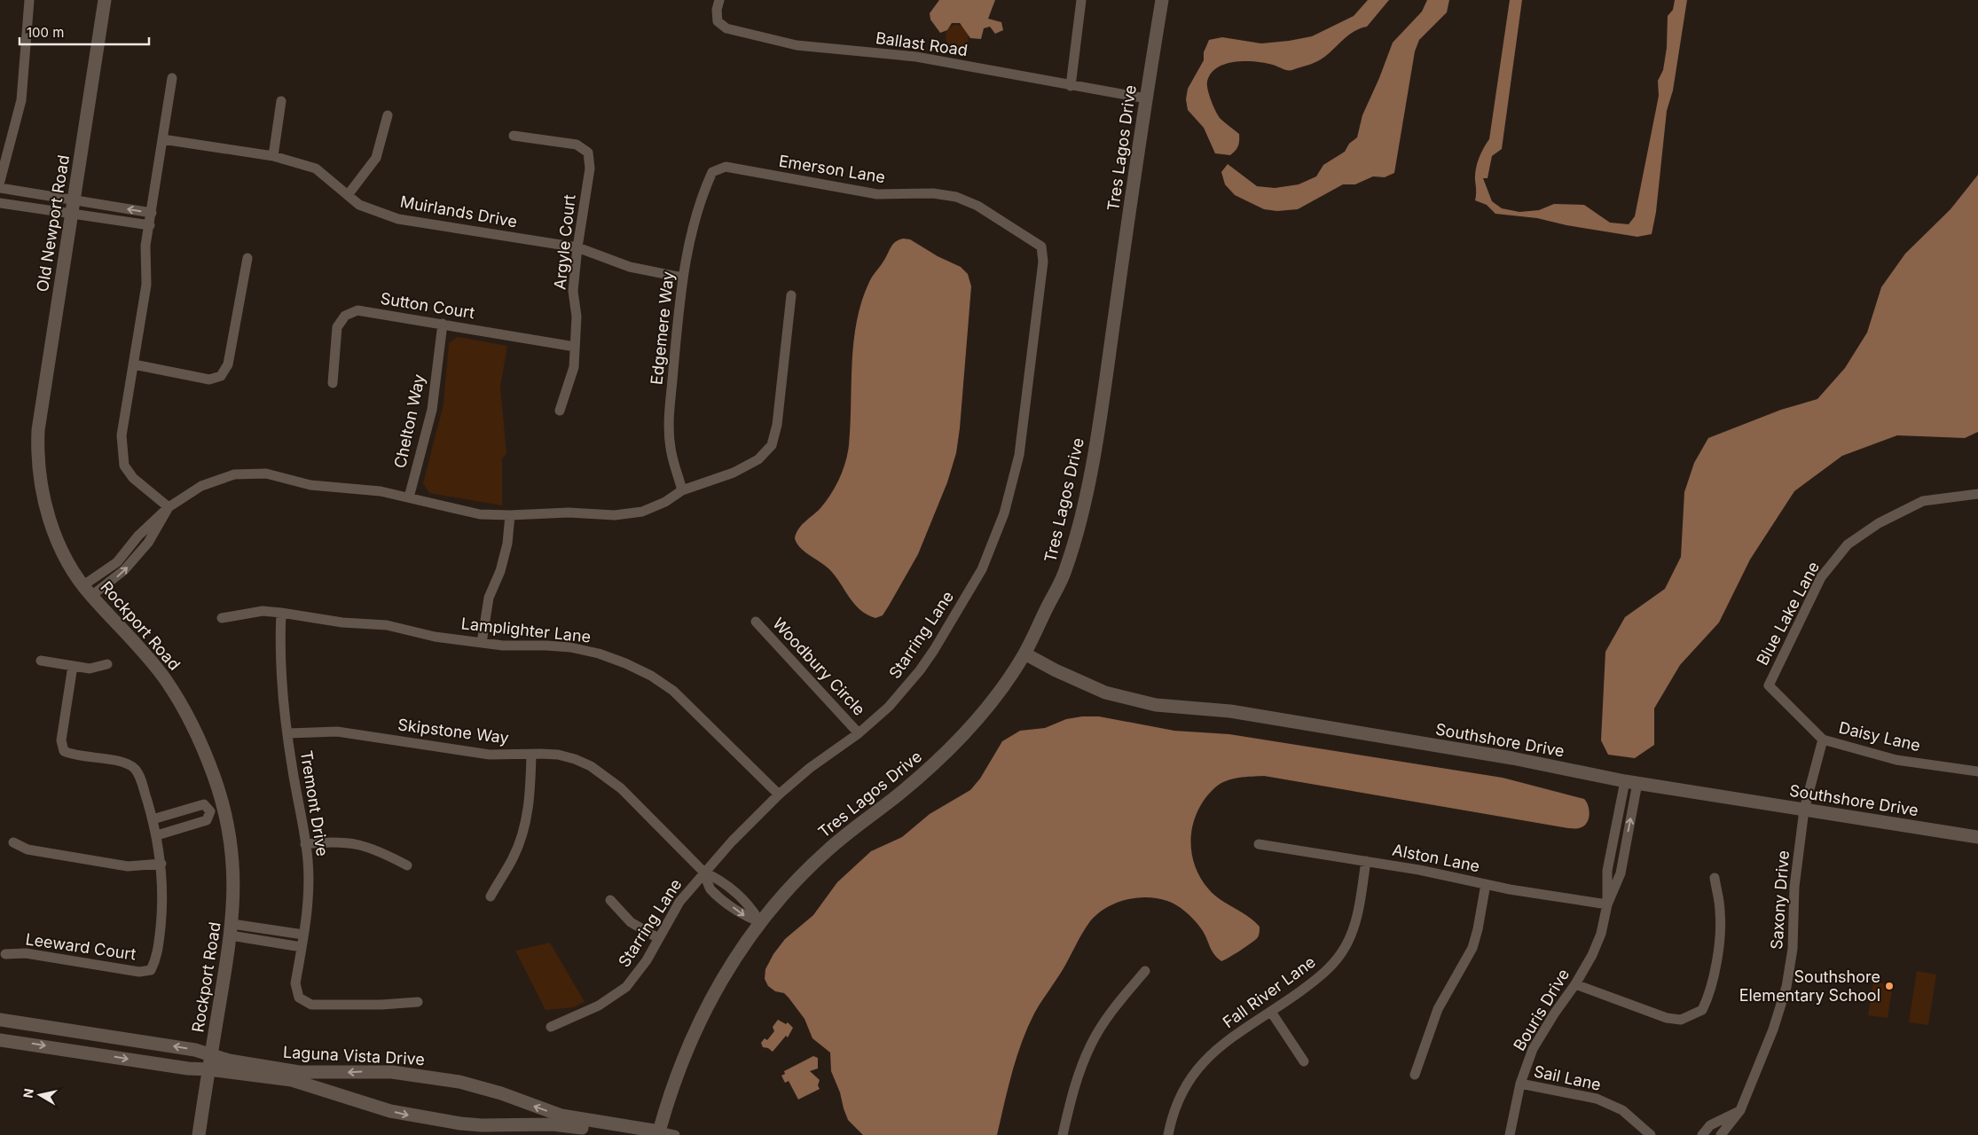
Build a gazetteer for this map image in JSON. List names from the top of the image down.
{
  "streets": {
    "street": [
      "Ballast Road",
      "Tres Lagos Drive",
      "Emerson Lane",
      "Muirlands Drive",
      "Old Newport Road",
      "Argyle Court",
      "Sutton Court",
      "Edgemere Way",
      "Chelton Way",
      "Blue Lake Lane",
      "Rockport Road",
      "Lamplighter Lane",
      "Starring Lane",
      "Woodbury Circle",
      "Skipstone Way",
      "Daisy Lane",
      "Southshore Drive",
      "Tremont Drive",
      "Alston Lane",
      "Saxony Drive",
      "Leeward Court",
      "Fall River Lane",
      "Bouris Drive",
      "Laguna Vista Drive",
      "Sail Lane"
    ]
  },
  "crossings": [
    ["Ballast Road", "Tres Lagos Drive"],
    ["Tres Lagos Drive", "Skipstone Way"],
    ["Tres Lagos Drive", "Southshore Drive"],
    ["Tres Lagos Drive", "Laguna Vista Drive"],
    ["Emerson Lane", "Edgemere Way"],
    ["Emerson Lane", "Starring Lane"],
    ["Muirlands Drive", "Argyle Court"],
    ["Muirlands Drive", "Edgemere Way"],
    ["Old Newport Road", "Rockport Road"],
    ["Argyle Court", "Sutton Court"],
    ["Sutton Court", "Chelton Way"],
    ["Blue Lake Lane", "Daisy Lane"],
    ["Rockport Road", "Laguna Vista Drive"],
    ["Lamplighter Lane", "Starring Lane"],
    ["Lamplighter Lane", "Tremont Drive"],
    ["Starring Lane", "Woodbury Circle"],
    ["Starring Lane", "Skipstone Way"],
    ["Skipstone Way", "Tremont Drive"],
    ["Daisy Lane", "Saxony Drive"],
    ["Southshore Drive", "Saxony Drive"],
    ["Southshore Drive", "Bouris Drive"],
    ["Alston Lane", "Fall River Lane"],
    ["Alston Lane", "Bouris Drive"],
    ["Bouris Drive", "Sail Lane"]
  ],
  "places": ["Southshore Elementary School"],
  "scale_bar": "100 m",
  "north": "left"
}
